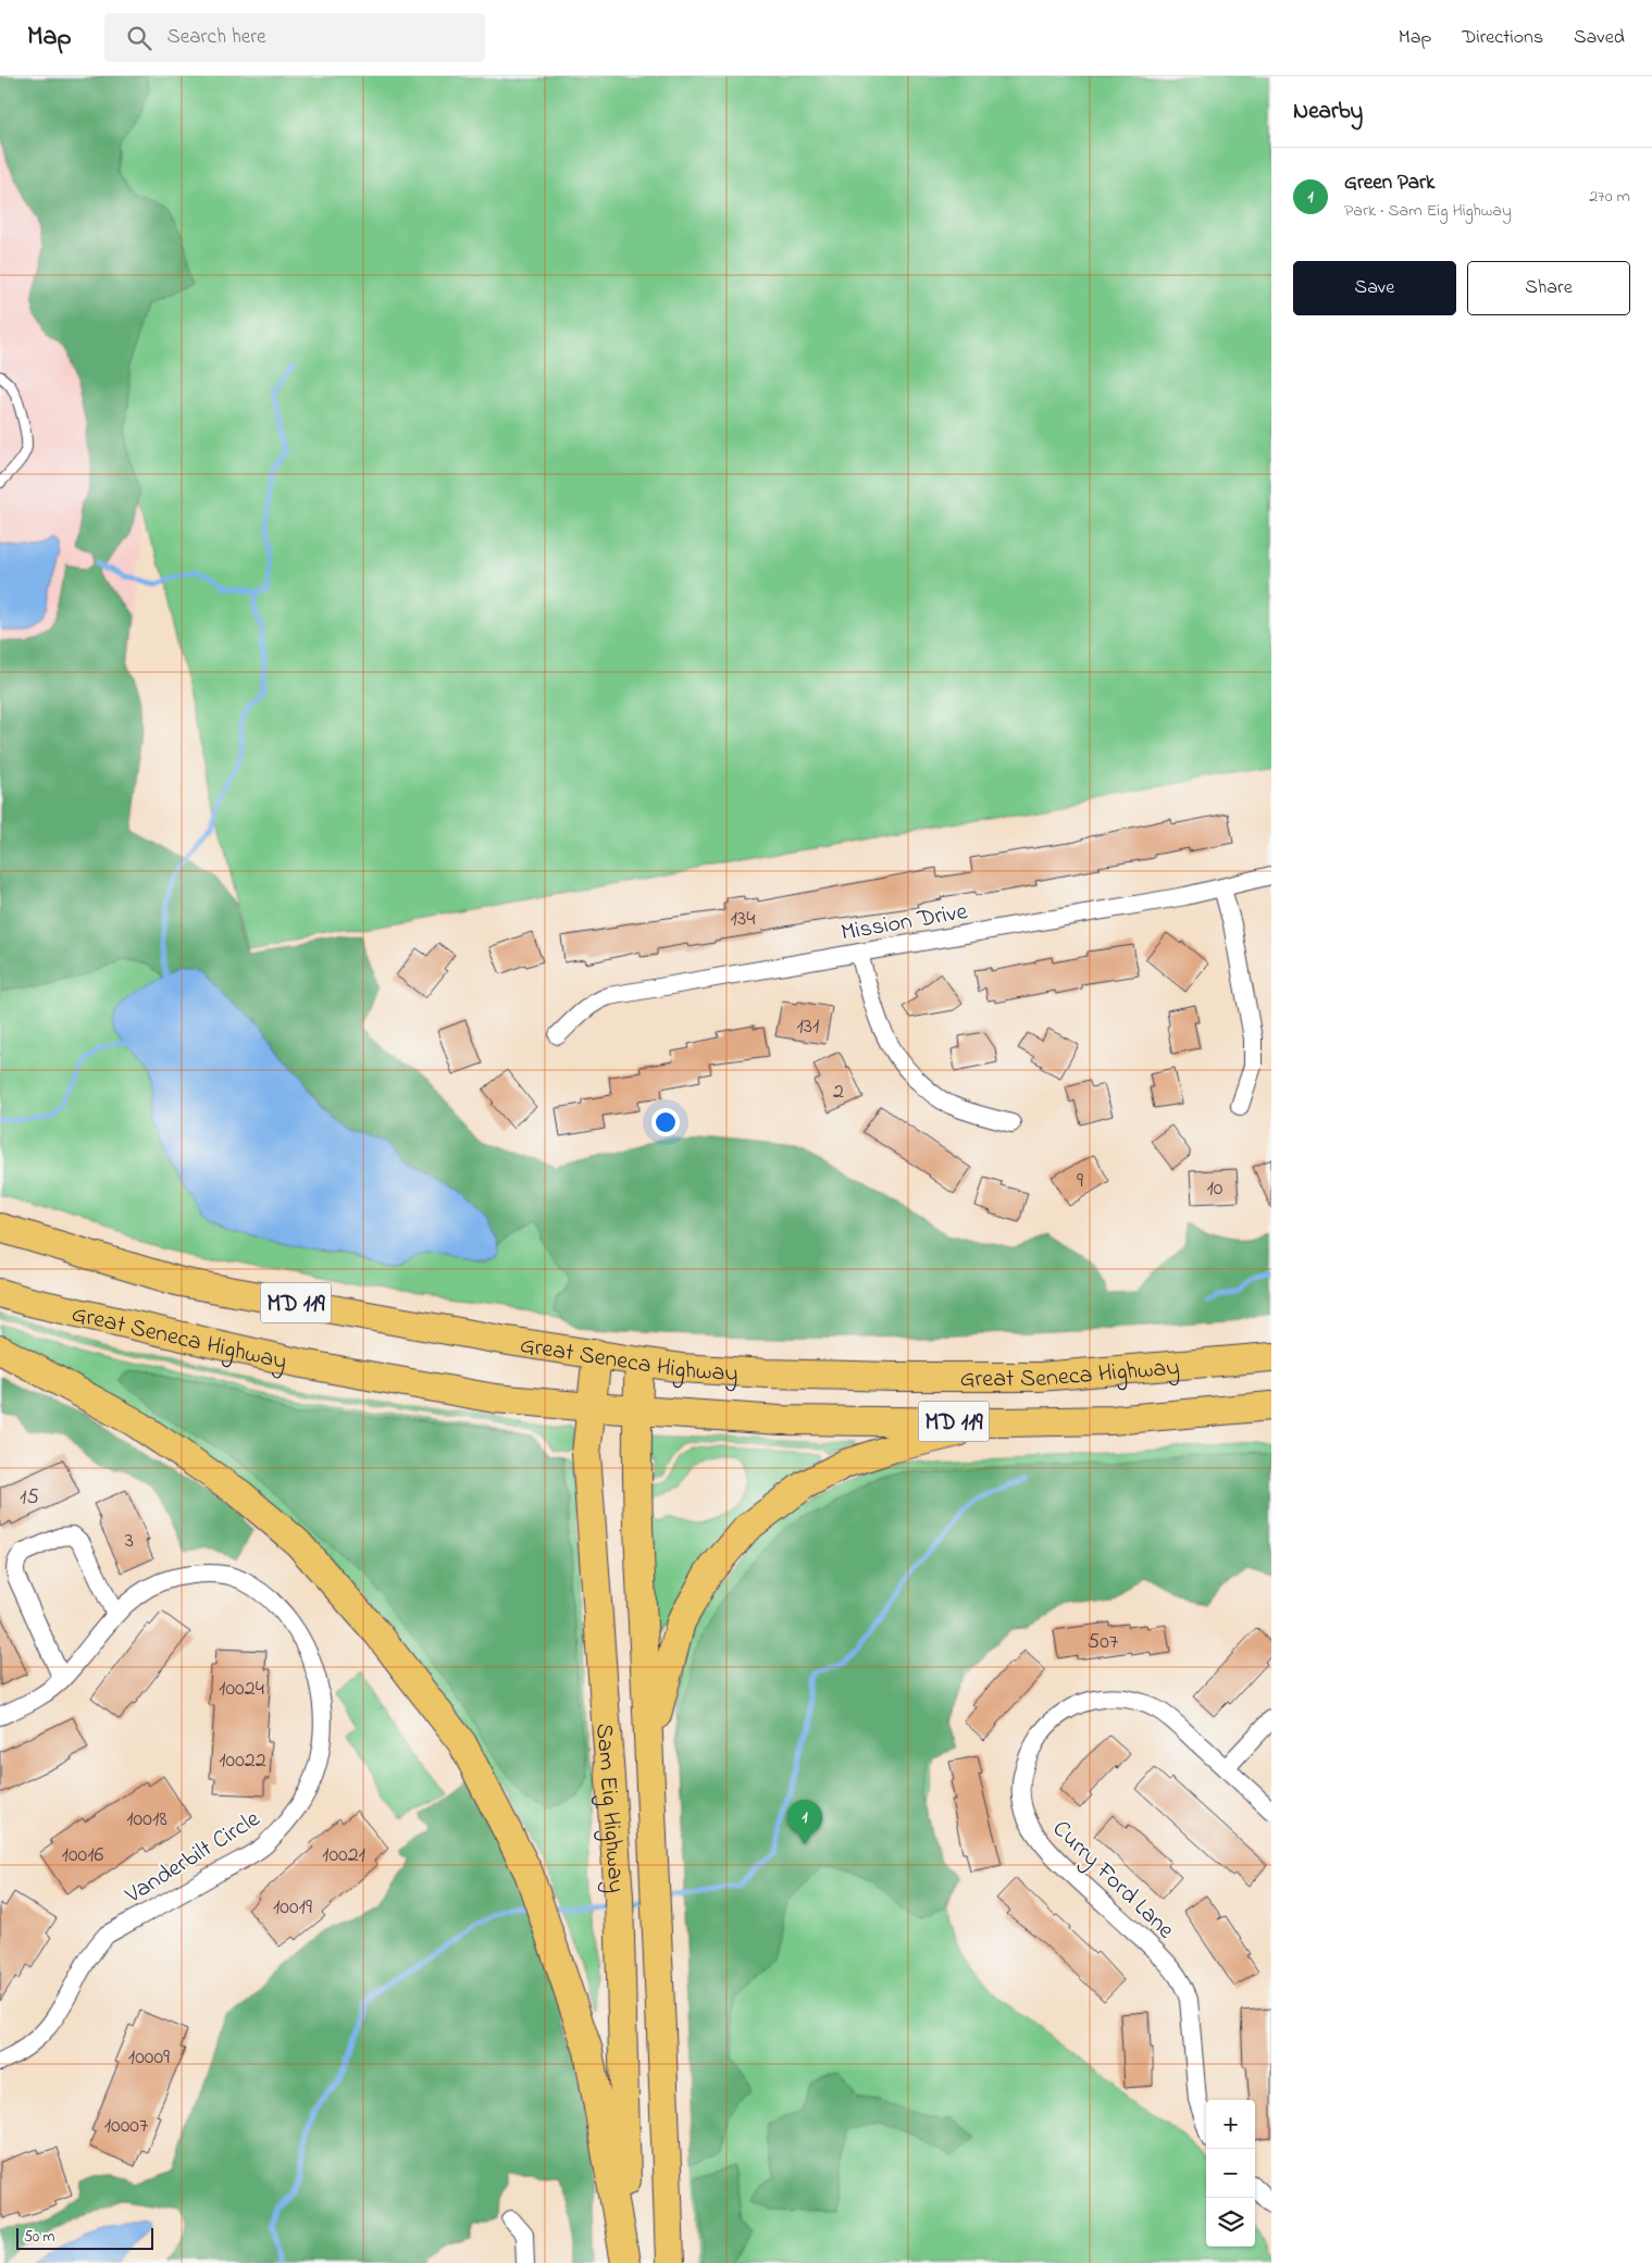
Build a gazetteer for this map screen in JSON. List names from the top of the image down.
{
  "streets": {
    "main road": ["MD 119", "Great Seneca Highway", "Sam Eig Highway"],
    "street": ["Mission Drive", "Vanderbilt Circle", "Curry Ford Lane"]
  },
  "crossings": [
    ["Great Seneca Highway", "Sam Eig Highway"]
  ],
  "house_numbers": [
    "134",
    "131",
    "2",
    "9",
    "10",
    "15",
    "3",
    "507",
    "10024",
    "10022",
    "10018",
    "10016",
    "10021",
    "10019",
    "10009",
    "10007"
  ],
  "scale_bar": "50 m",
  "page": {
    "header": "Map",
    "search": "Search here",
    "nav": ["Map", "Directions", "Saved"],
    "heading": "Nearby",
    "list": [
      {
        "mark": "1",
        "name": "Green Park",
        "note": "Park · Sam Eig Highway",
        "value": "270 m"
      }
    ],
    "buttons": ["Save", "Share"],
    "pins": "1",
    "map_buttons": ["+", "−"],
    "scale": "50 m"
  }
}
